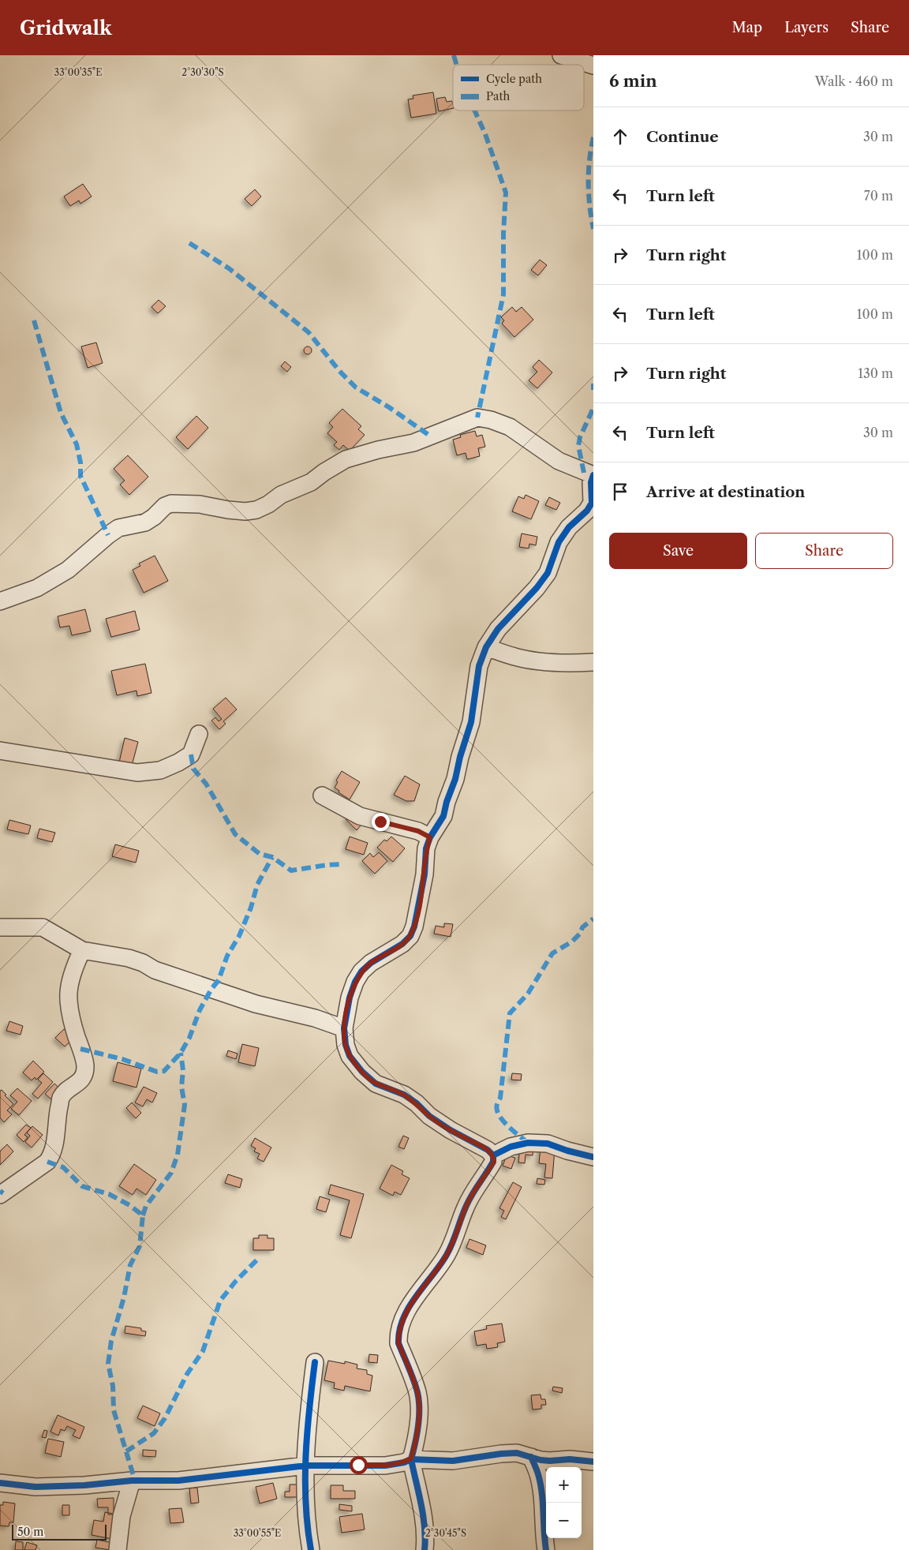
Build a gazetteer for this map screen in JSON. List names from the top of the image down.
{
  "legend": ["Cycle path", "Path"],
  "scale_bar": "50 m",
  "page": {
    "header": "Gridwalk",
    "nav": ["Map", "Layers", "Share"],
    "heading": ["6 min", "Walk · 460 m"],
    "list": [
      ["Continue", "30 m"],
      ["Turn left", "70 m"],
      ["Turn right", "100 m"],
      ["Turn left", "100 m"],
      ["Turn right", "130 m"],
      ["Turn left", "30 m"],
      "Arrive at destination"
    ],
    "buttons": ["Save", "Share"],
    "map_buttons": ["+", "−"],
    "scale": "50 m"
  },
  "coordinates": [
    "33°00'35\"E",
    "2°30'30\"S",
    "33°00'55\"E",
    "2°30'45\"S"
  ]
}
